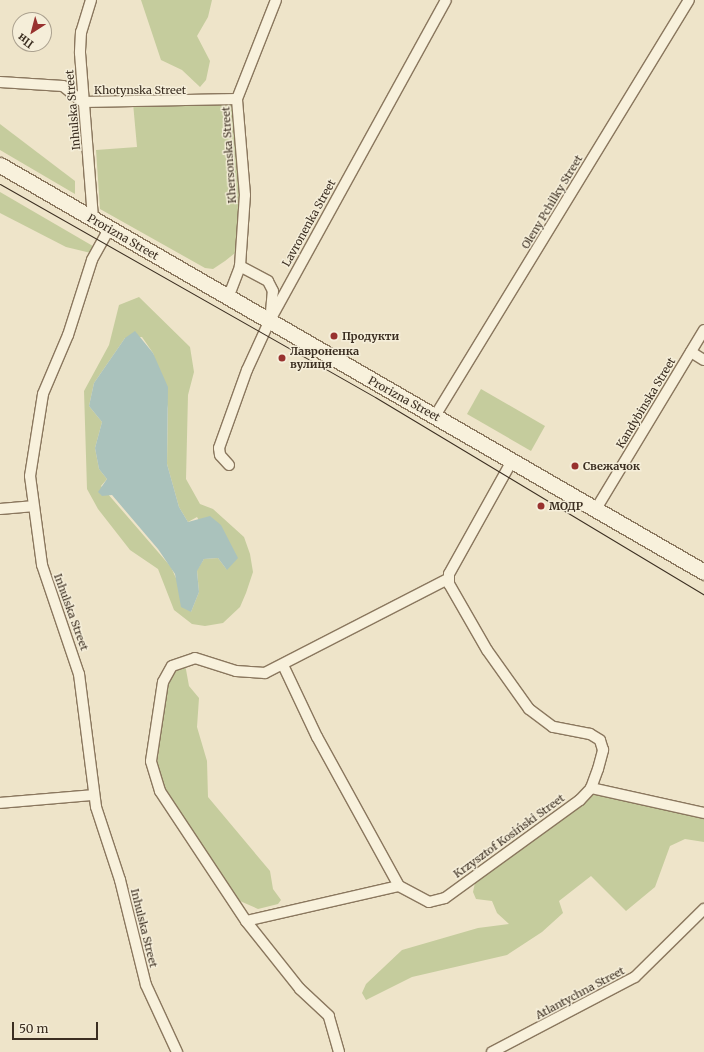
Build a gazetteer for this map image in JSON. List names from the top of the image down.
{
  "streets": {
    "main road": ["Prorizna Street"],
    "street": [
      "Khotynska Street",
      "Inhulska Street",
      "Khersonska Street",
      "Oleny Pchilky Street",
      "Lavronenka Street",
      "Kandybinska Street",
      "Krzysztof Kosiński Street",
      "Atlantychna Street"
    ]
  },
  "crossings": [
    ["Khotynska Street", "Inhulska Street"],
    ["Khotynska Street", "Khersonska Street"],
    ["Inhulska Street", "Prorizna Street"],
    ["Khersonska Street", "Prorizna Street"],
    ["Oleny Pchilky Street", "Prorizna Street"],
    ["Lavronenka Street", "Prorizna Street"],
    ["Prorizna Street", "Kandybinska Street"]
  ],
  "places": [
    "Продукти",
    "Лавроненка вулиця",
    "Свежачок",
    "МОДР"
  ],
  "scale_bar": "50 m",
  "north": "bottom left"
}
